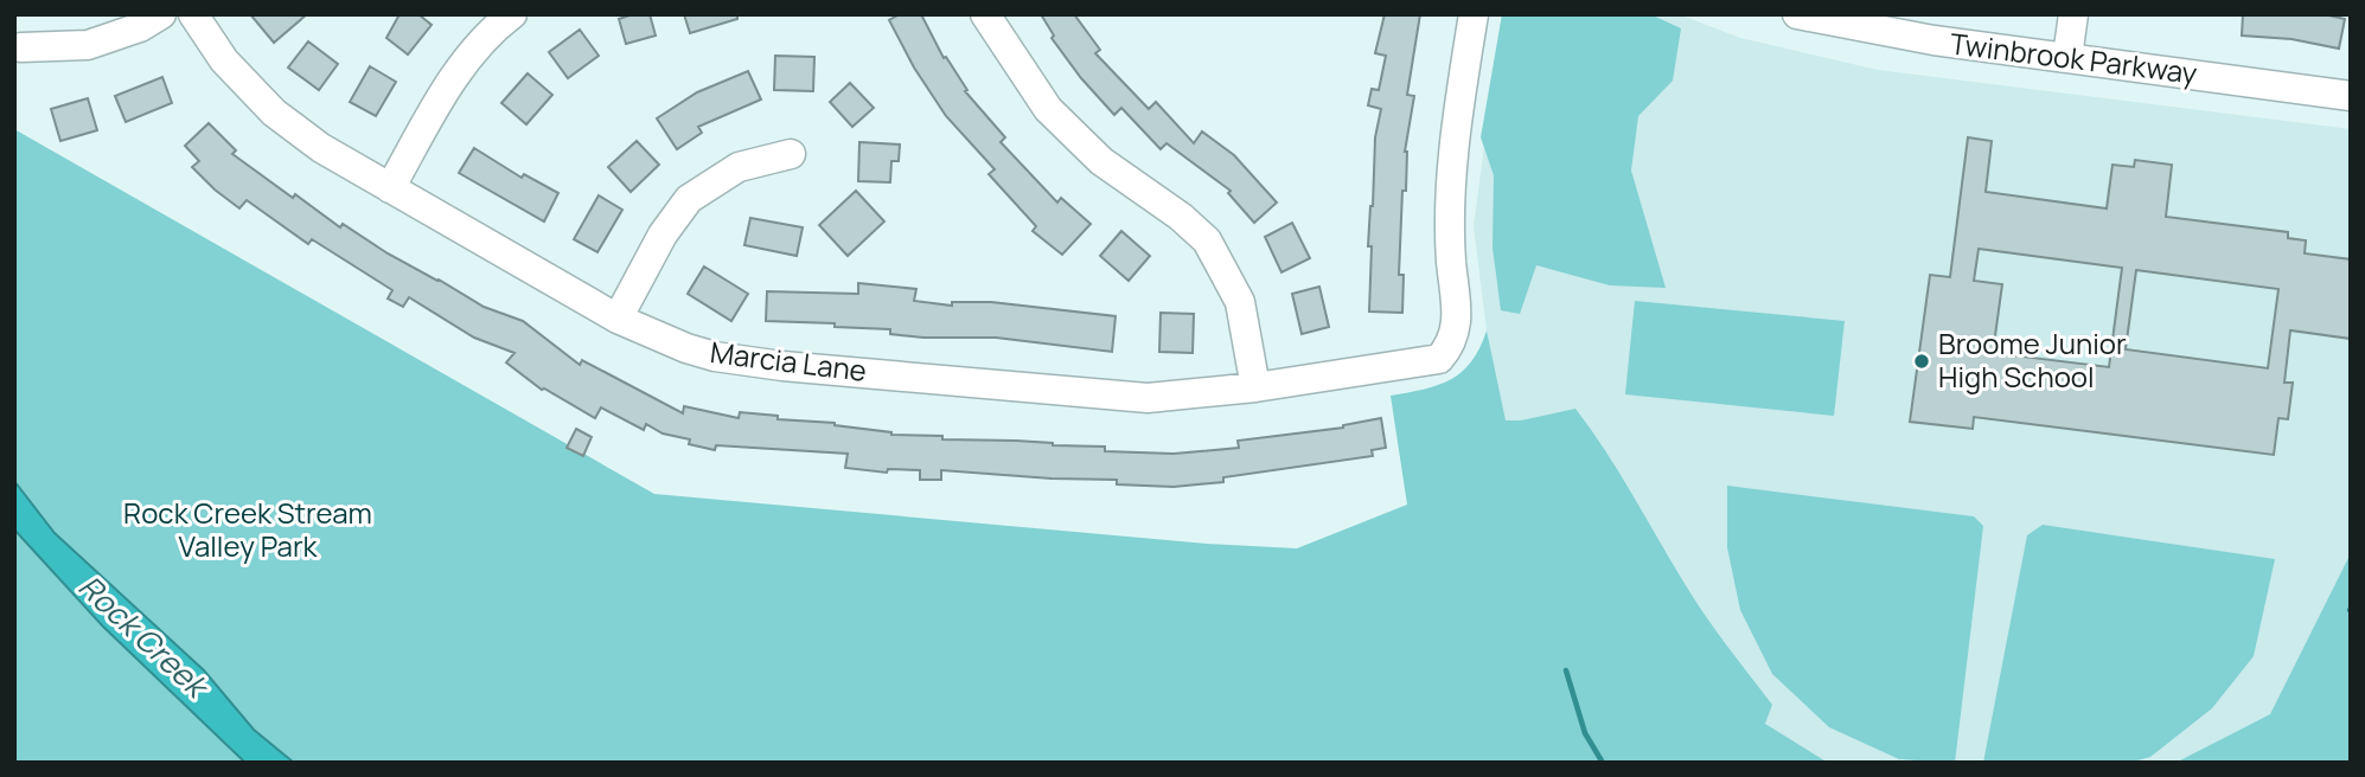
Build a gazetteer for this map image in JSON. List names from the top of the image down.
{
  "streets": {
    "street": ["Twinbrook Parkway", "Marcia Lane"]
  },
  "water": ["Rock Creek"],
  "parks": ["Rock Creek Stream Valley Park"],
  "places": ["Broome Junior High School"]
}
